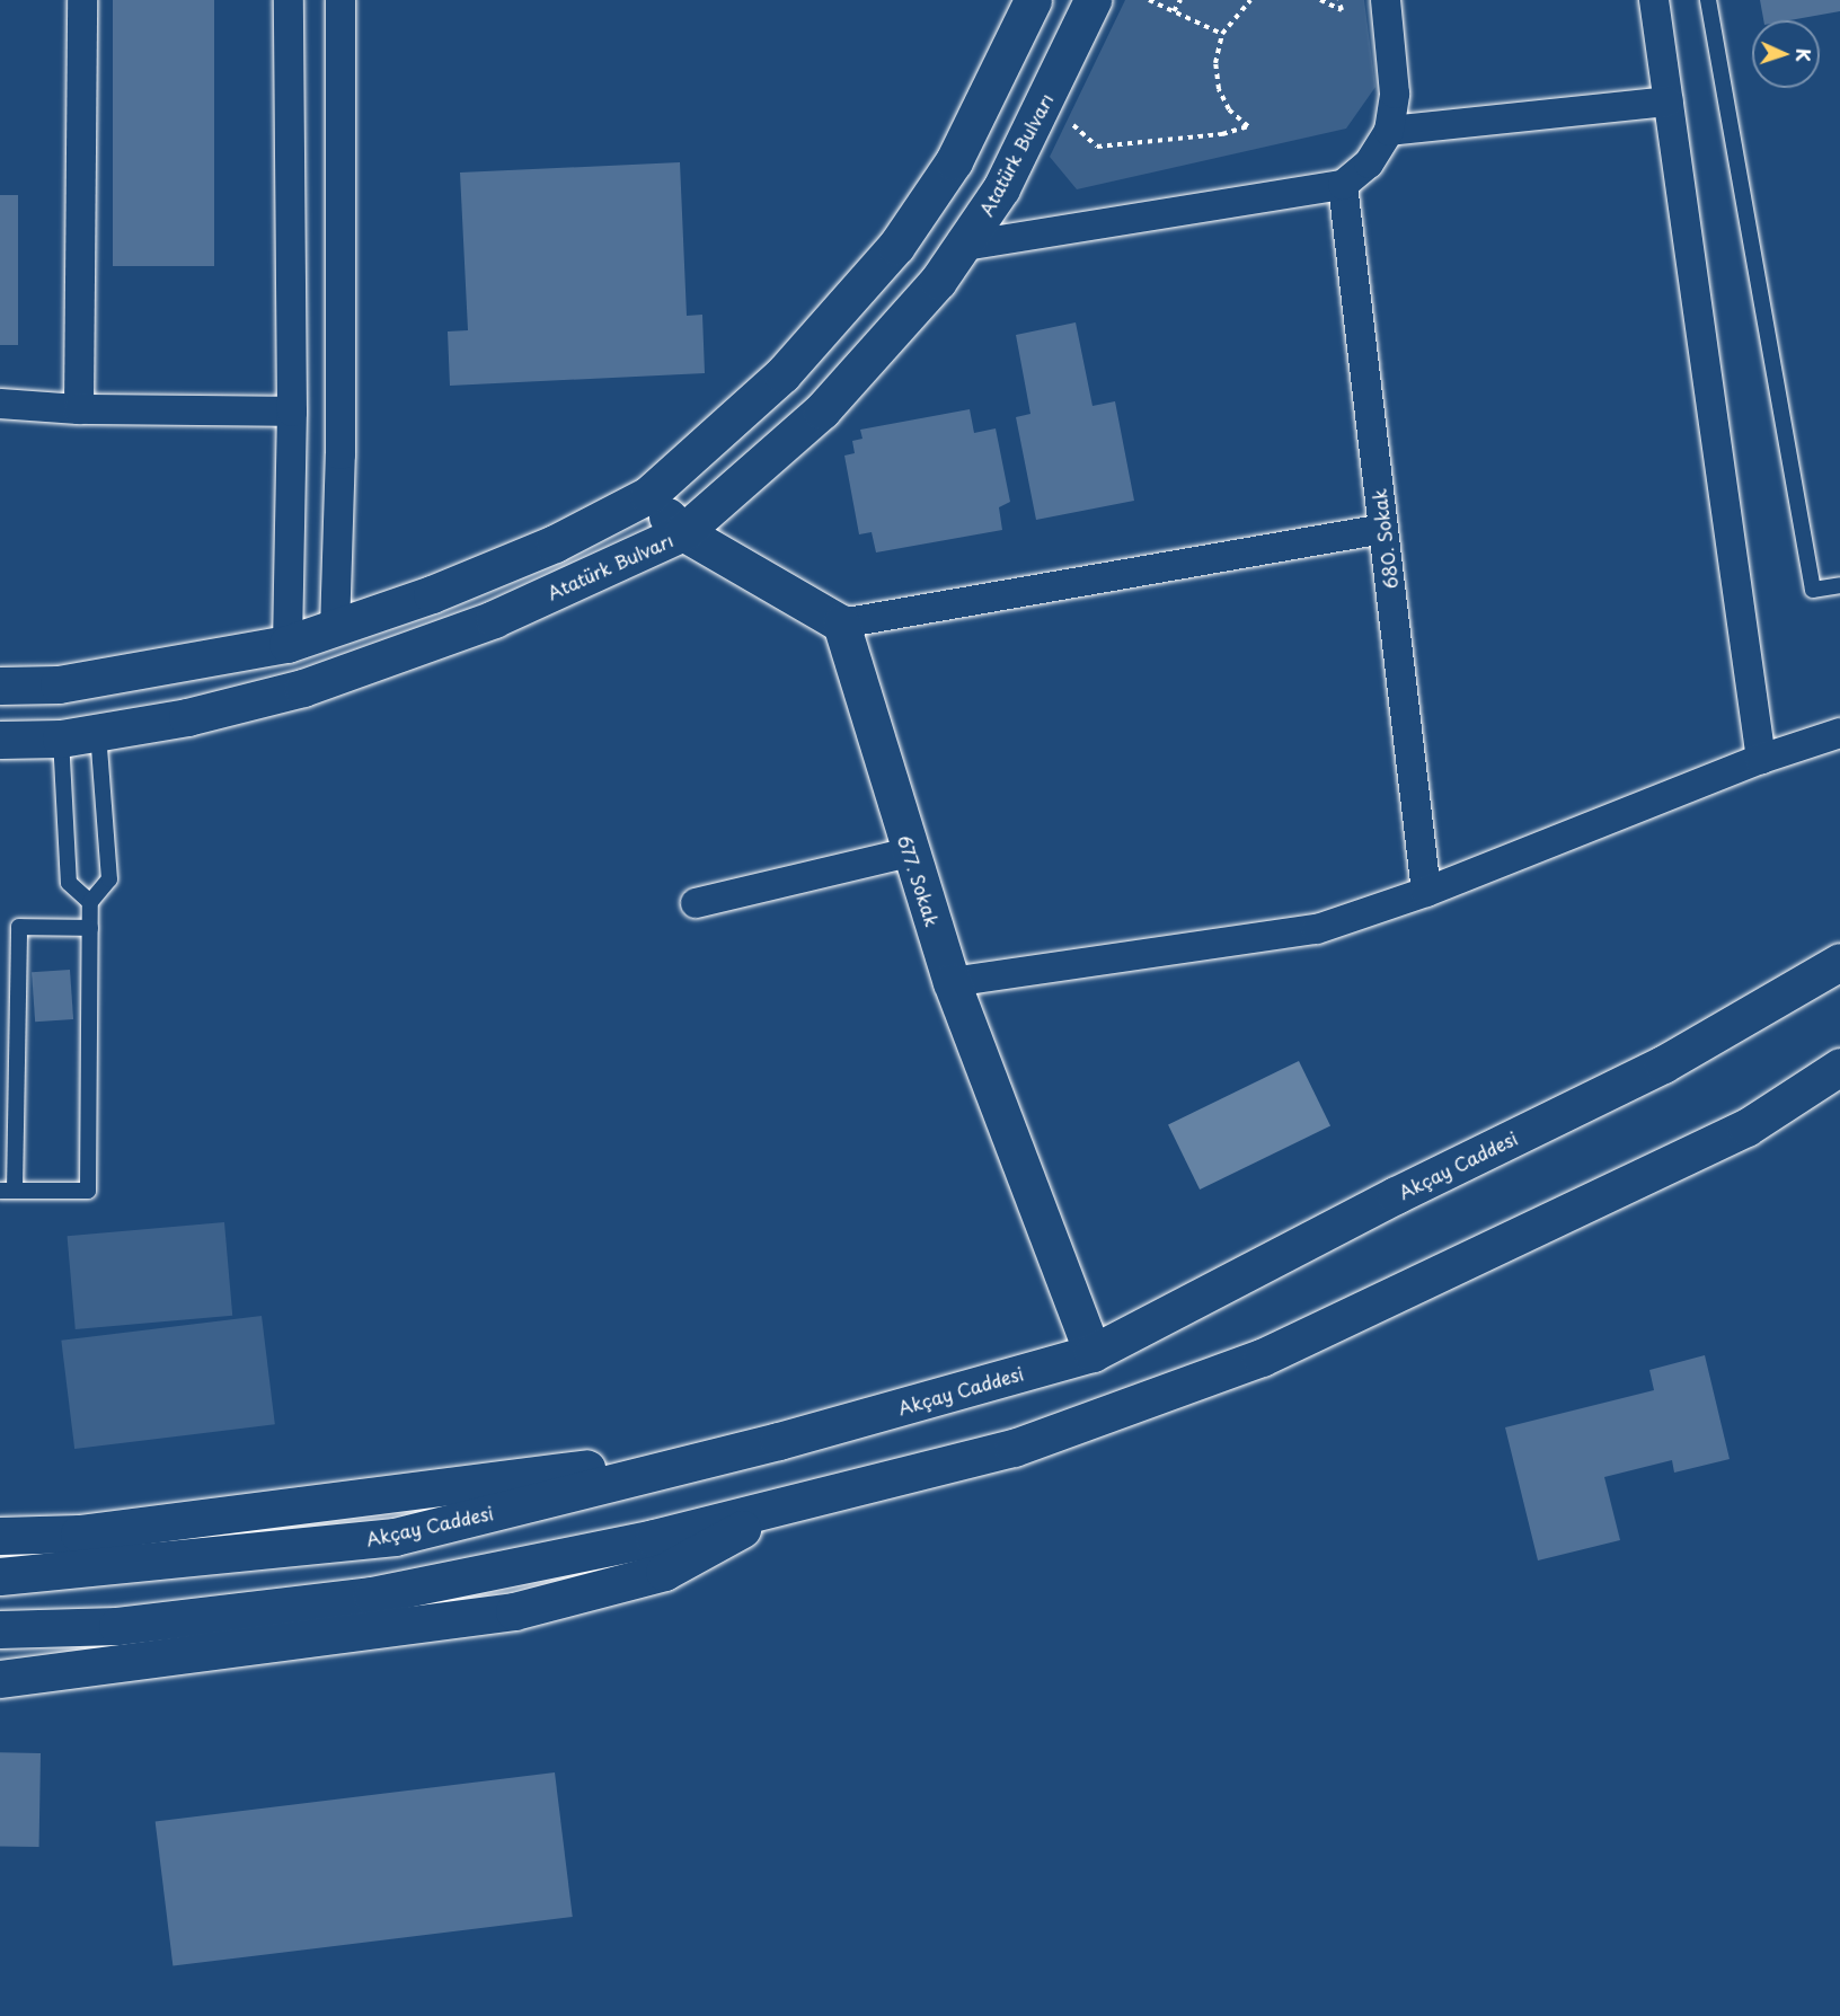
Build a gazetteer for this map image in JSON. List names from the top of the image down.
{
  "streets": {
    "main road": ["Atatürk Bulvarı", "677. Sokak", "Akçay Caddesi"],
    "street": ["680. Sokak"]
  },
  "crossings": [
    ["677. Sokak", "Akçay Caddesi"]
  ],
  "north": "right"
}
